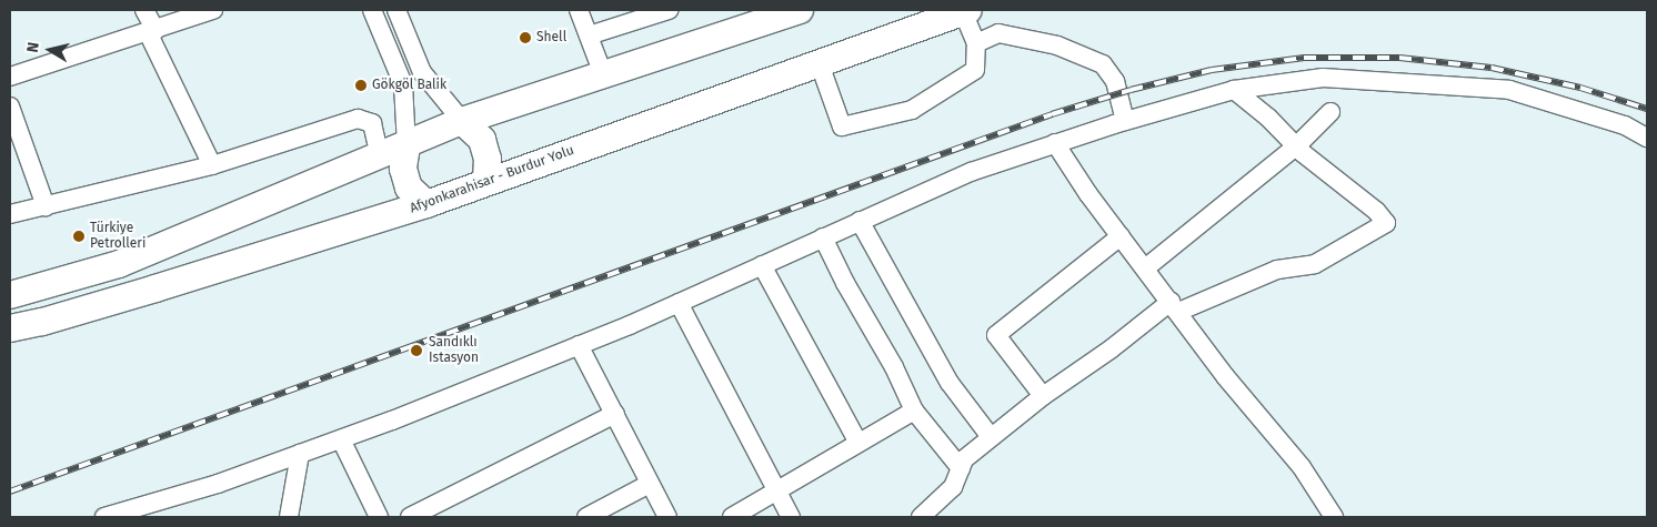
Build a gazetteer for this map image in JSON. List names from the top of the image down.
{
  "streets": {
    "highway": ["Afyonkarahisar - Burdur Yolu"]
  },
  "places": [
    "Shell",
    "Gökgöl Balik",
    "Türkiye Petrolleri",
    "Sandıklı Istasyon"
  ],
  "north": "left"
}
